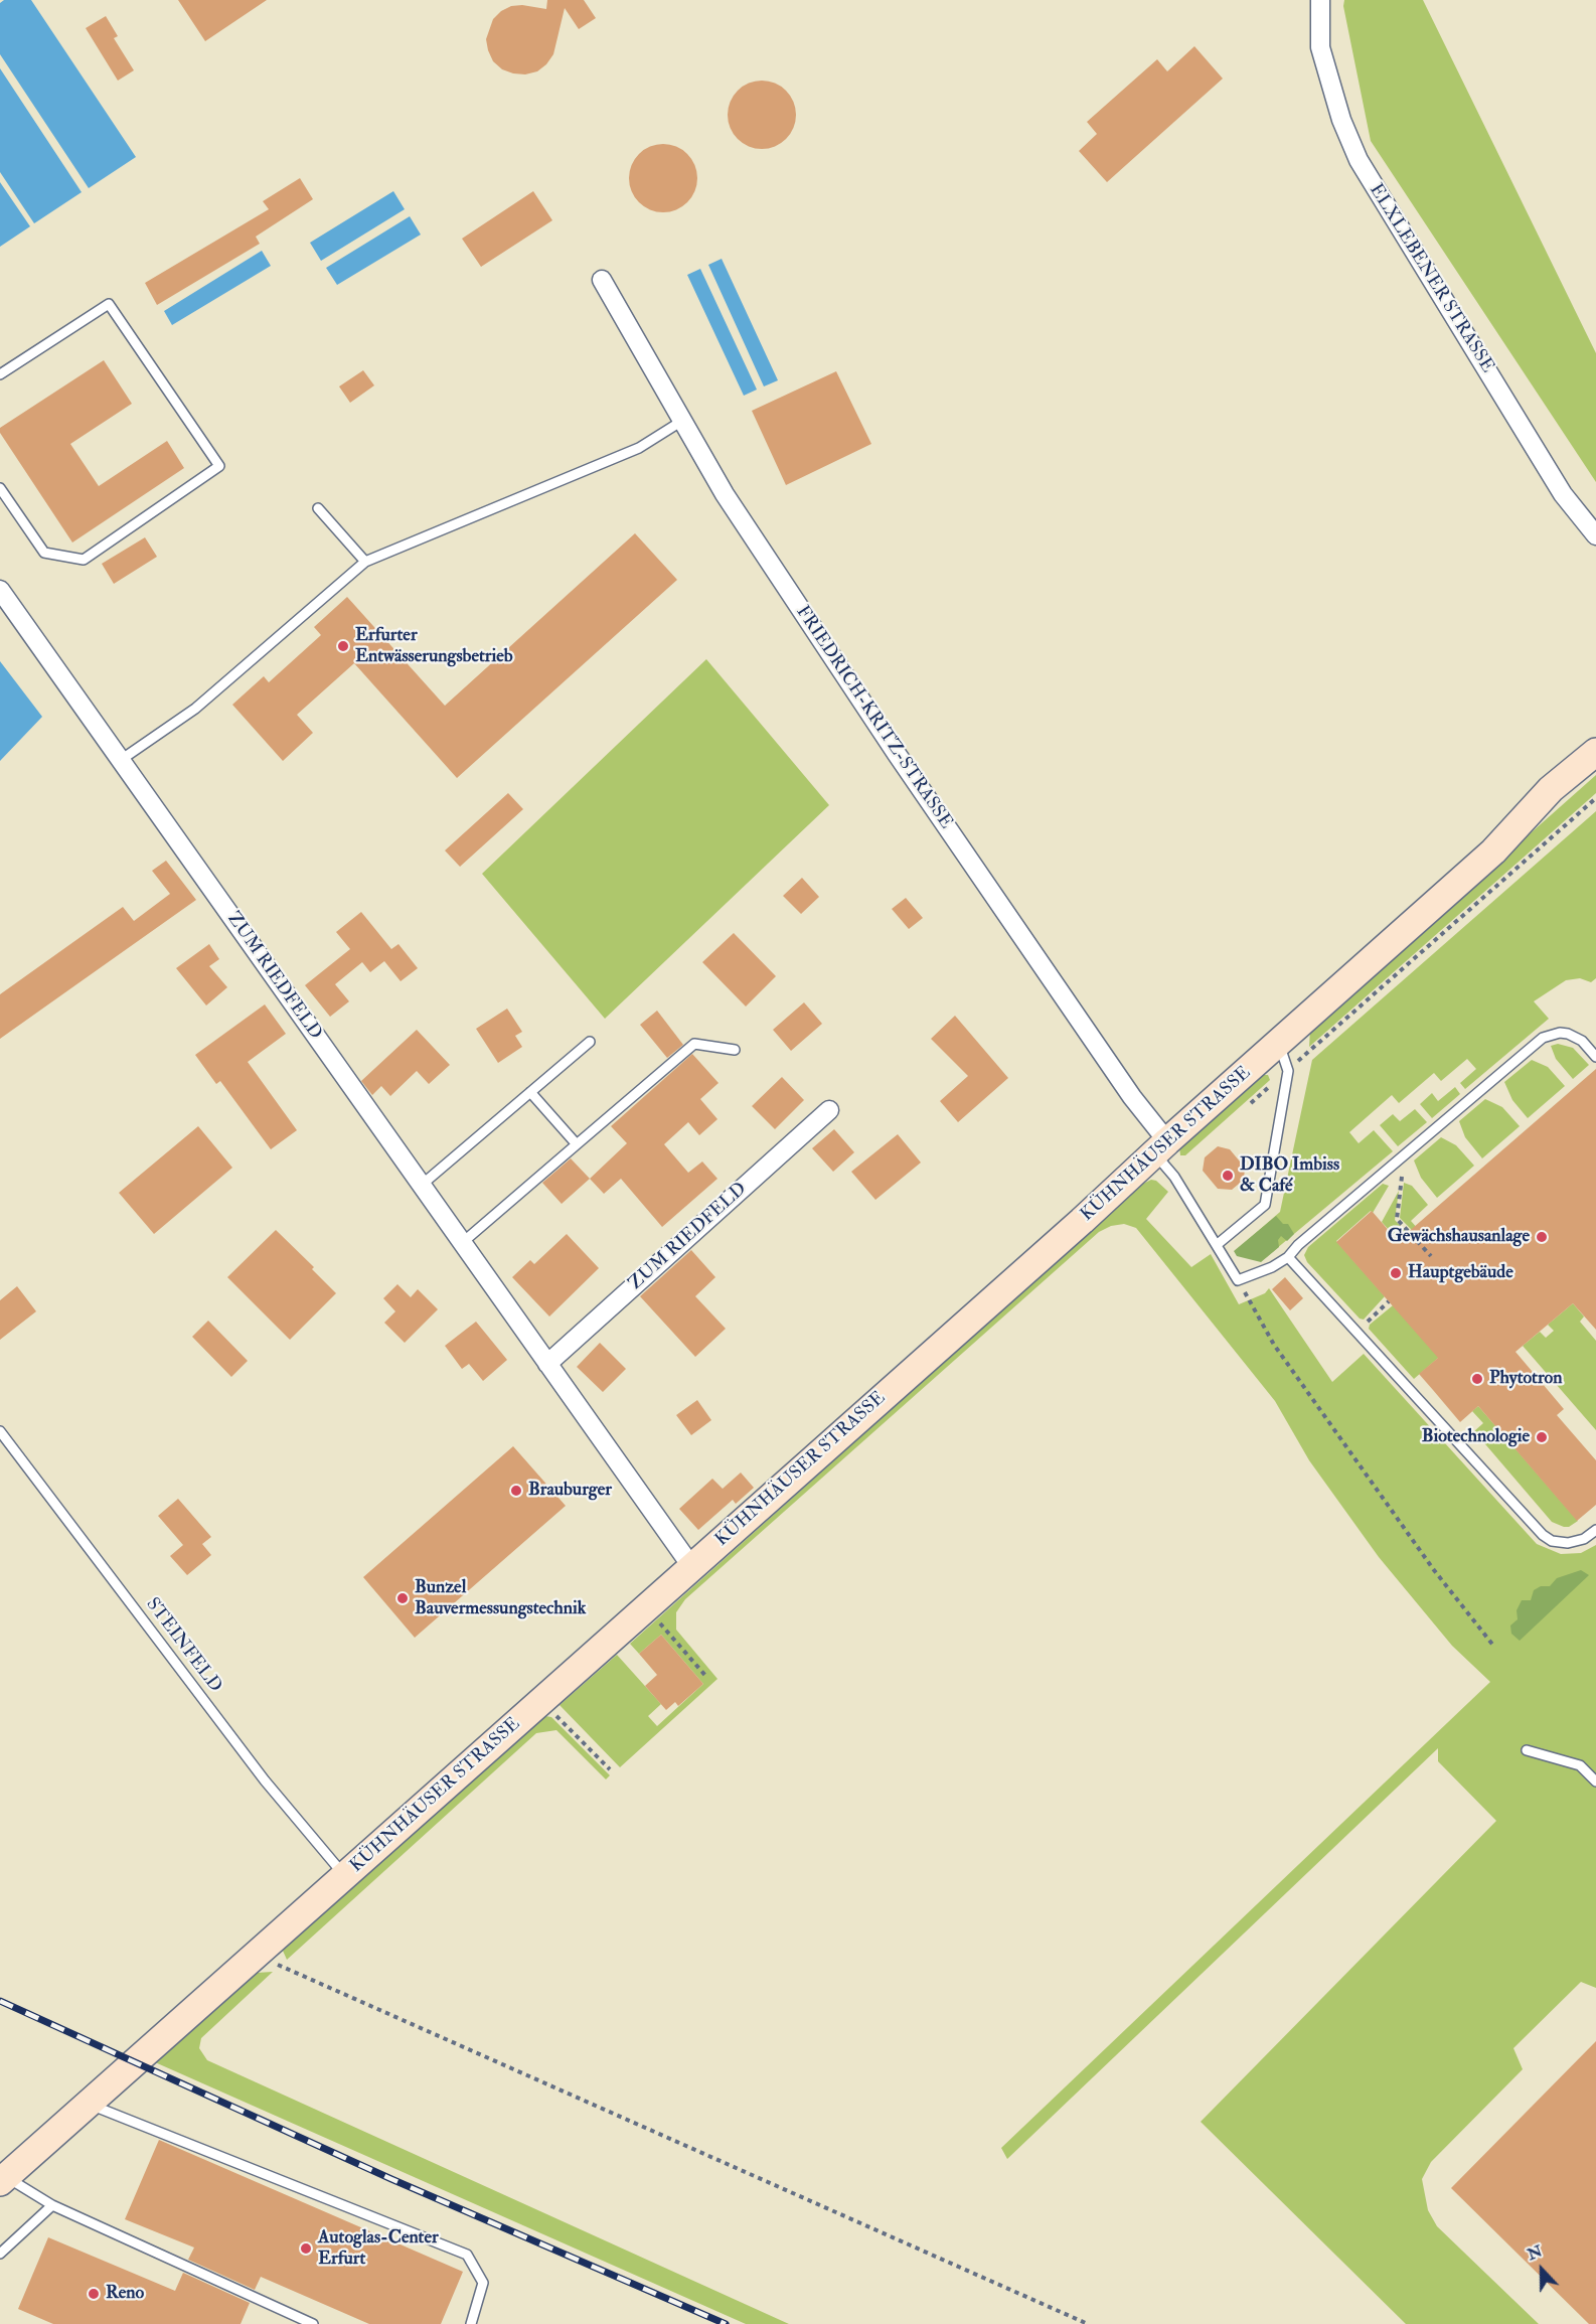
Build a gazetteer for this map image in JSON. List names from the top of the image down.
{
  "streets": {
    "street": [
      "ELXLEBENER STRASSE",
      "FRIEDRICH-KRITZ-STRASSE",
      "ZUM RIEDFELD",
      "KÜHNHÄUSER STRASSE"
    ],
    "lane": ["STEINFELD"]
  },
  "crossings": [
    ["FRIEDRICH-KRITZ-STRASSE", "KÜHNHÄUSER STRASSE"],
    ["ZUM RIEDFELD", "KÜHNHÄUSER STRASSE"],
    ["KÜHNHÄUSER STRASSE", "STEINFELD"]
  ],
  "places": [
    "Erfurter Entwässerungsbetrieb",
    "DIBO Imbiss & Café",
    "Gewächshausanlage",
    "Hauptgebäude",
    "Phytotron",
    "Biotechnologie",
    "Brauburger",
    "Bunzel Bauvermessungstechnik",
    "Autoglas-Center Erfurt",
    "Reno"
  ],
  "north": "top"
}
